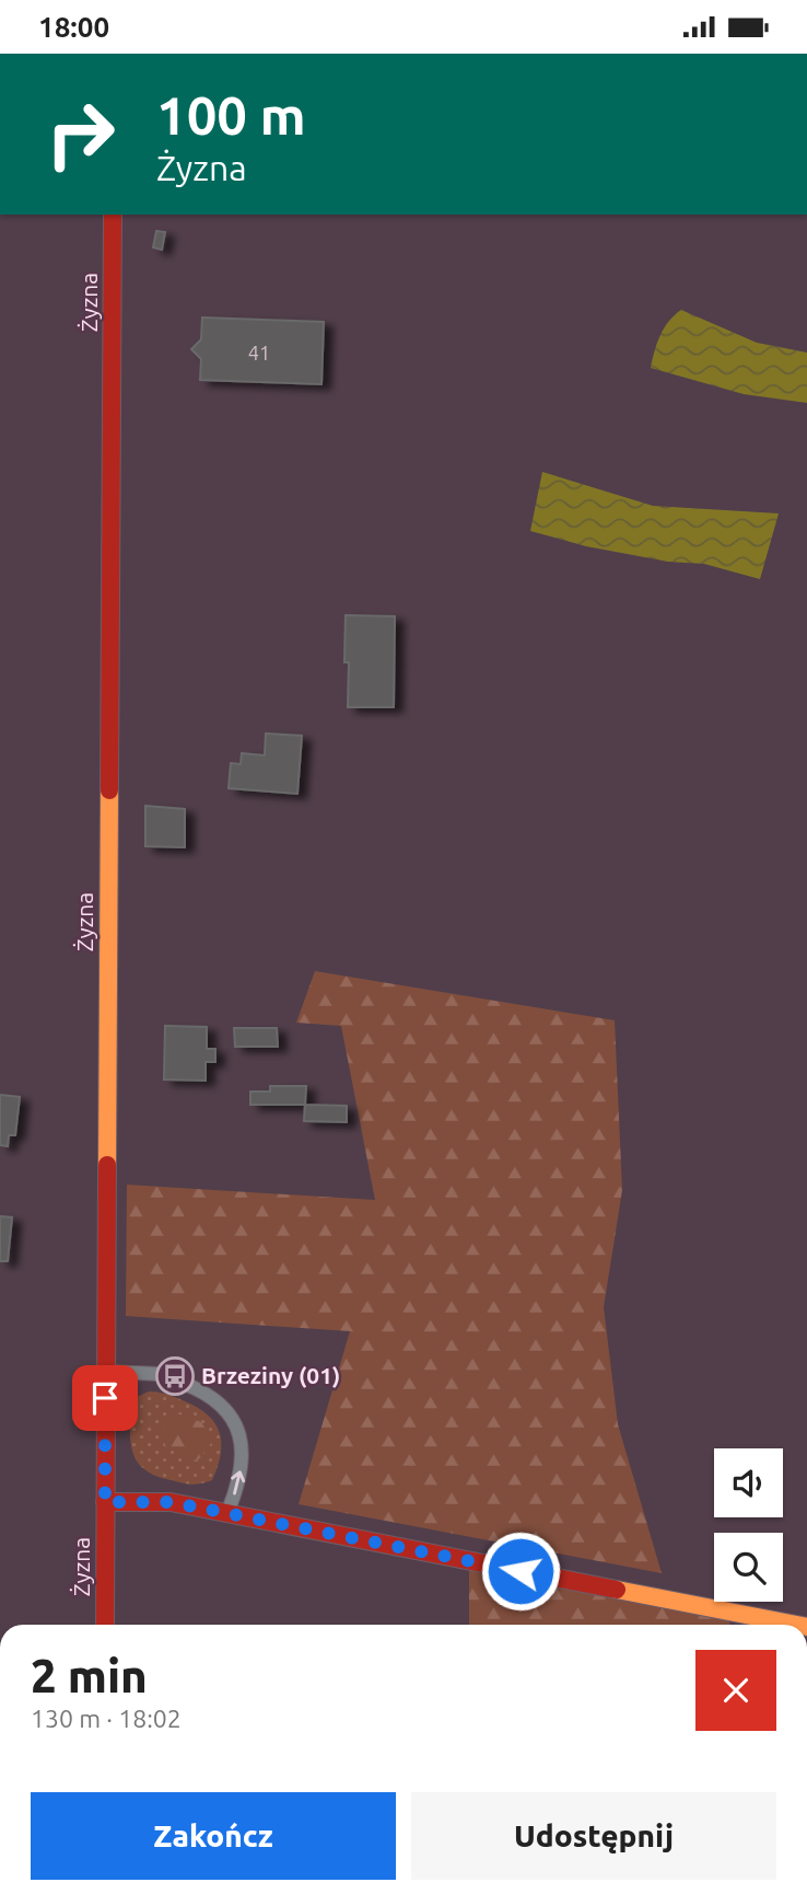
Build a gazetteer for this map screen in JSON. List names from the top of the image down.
{
  "streets": {
    "street": ["Żyzna"]
  },
  "places": {
    "bus stop": ["Brzeziny (01)"]
  },
  "house_numbers": ["41"],
  "page": {
    "status": "18:00",
    "turn": ["100 m", "Żyzna"],
    "heading": ["2 min", "130 m · 18:02"],
    "buttons": ["Zakończ", "Udostępnij"]
  }
}
